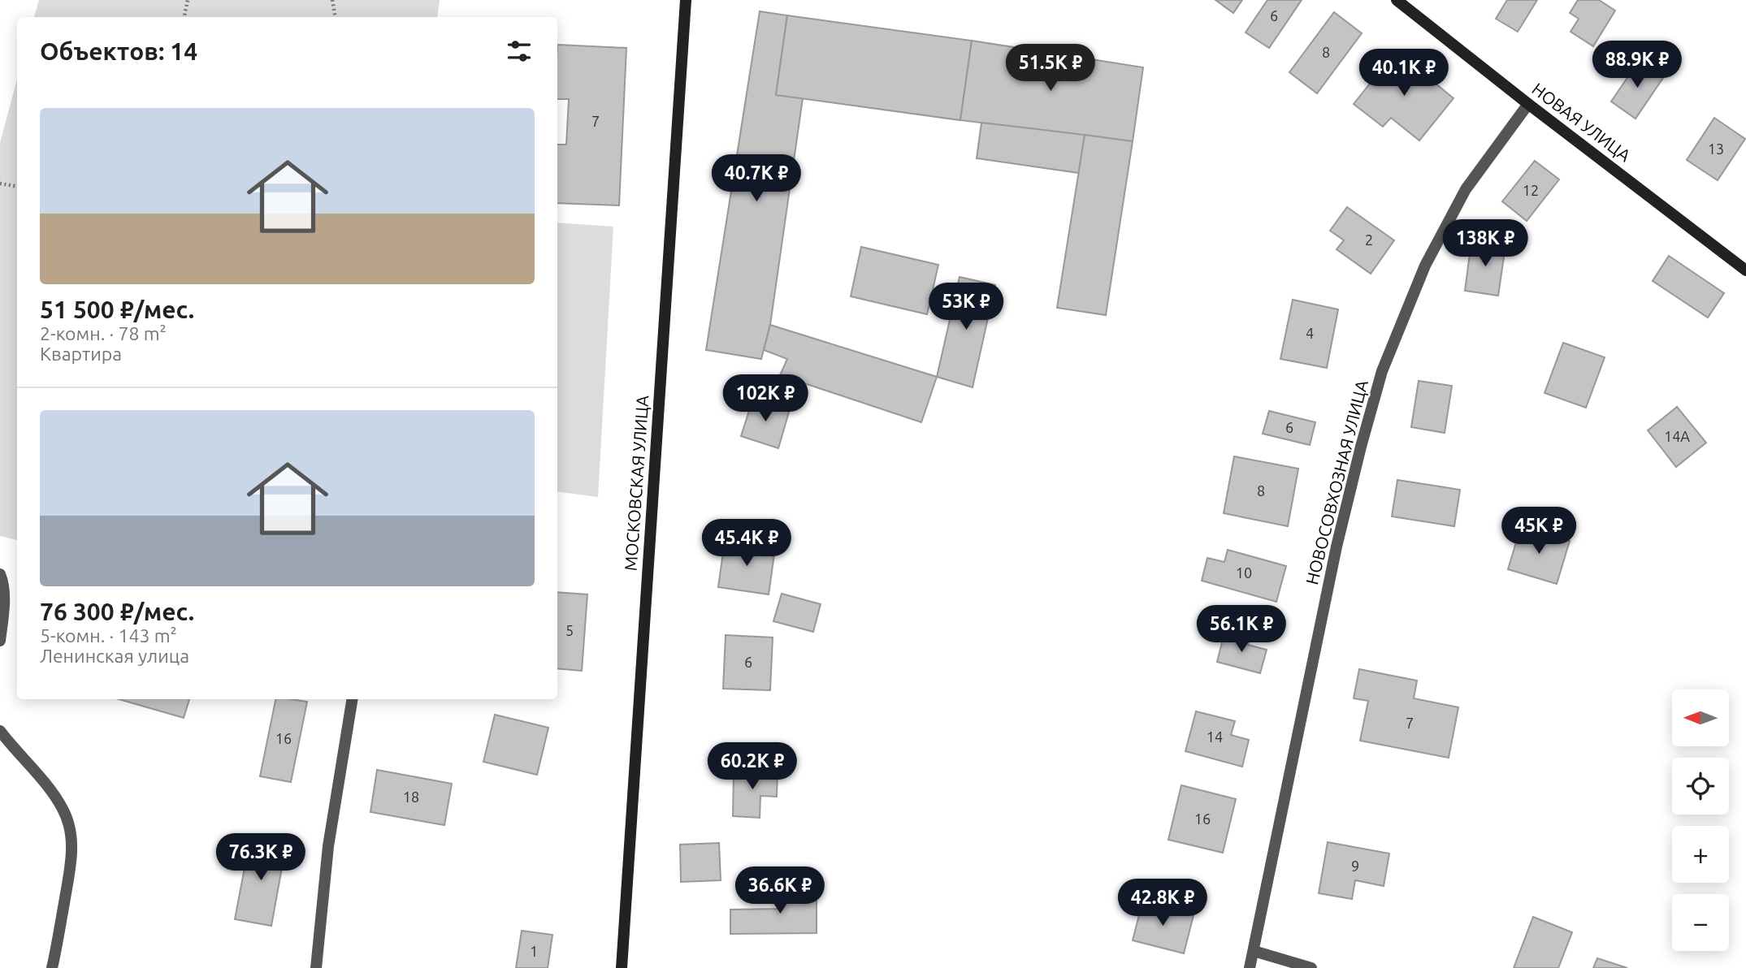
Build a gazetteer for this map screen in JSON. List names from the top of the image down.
{
  "streets": {
    "street": ["НОВАЯ УЛИЦА", "НОВОСОВХОЗНАЯ УЛИЦА", "МОСКОВСКАЯ УЛИЦА"]
  },
  "crossings": [
    ["НОВАЯ УЛИЦА", "НОВОСОВХОЗНАЯ УЛИЦА"]
  ],
  "house_numbers": [
    "6",
    "8",
    "7",
    "13",
    "12",
    "2",
    "4",
    "6",
    "14А",
    "8",
    "10",
    "5",
    "6",
    "7",
    "14",
    "16",
    "18",
    "16",
    "9",
    "1"
  ],
  "north": "left",
  "page": {
    "heading": "Объектов: 14",
    "price": [
      "88.9K ₽",
      "51.5K ₽",
      "40.1K ₽",
      "40.7K ₽",
      "138K ₽",
      "53K ₽",
      "102K ₽",
      "45K ₽",
      "45.4K ₽",
      "56.1K ₽",
      "60.2K ₽",
      "76.3K ₽",
      "36.6K ₽",
      "42.8K ₽"
    ],
    "list": [
      {
        "name": "51 500 ₽/мес.",
        "note": "2-комн. · 78 m² · Квартира"
      },
      {
        "name": "76 300 ₽/мес.",
        "note": "5-комн. · 143 m² · Ленинская улица"
      }
    ],
    "map_buttons": ["+", "−"]
  }
}
